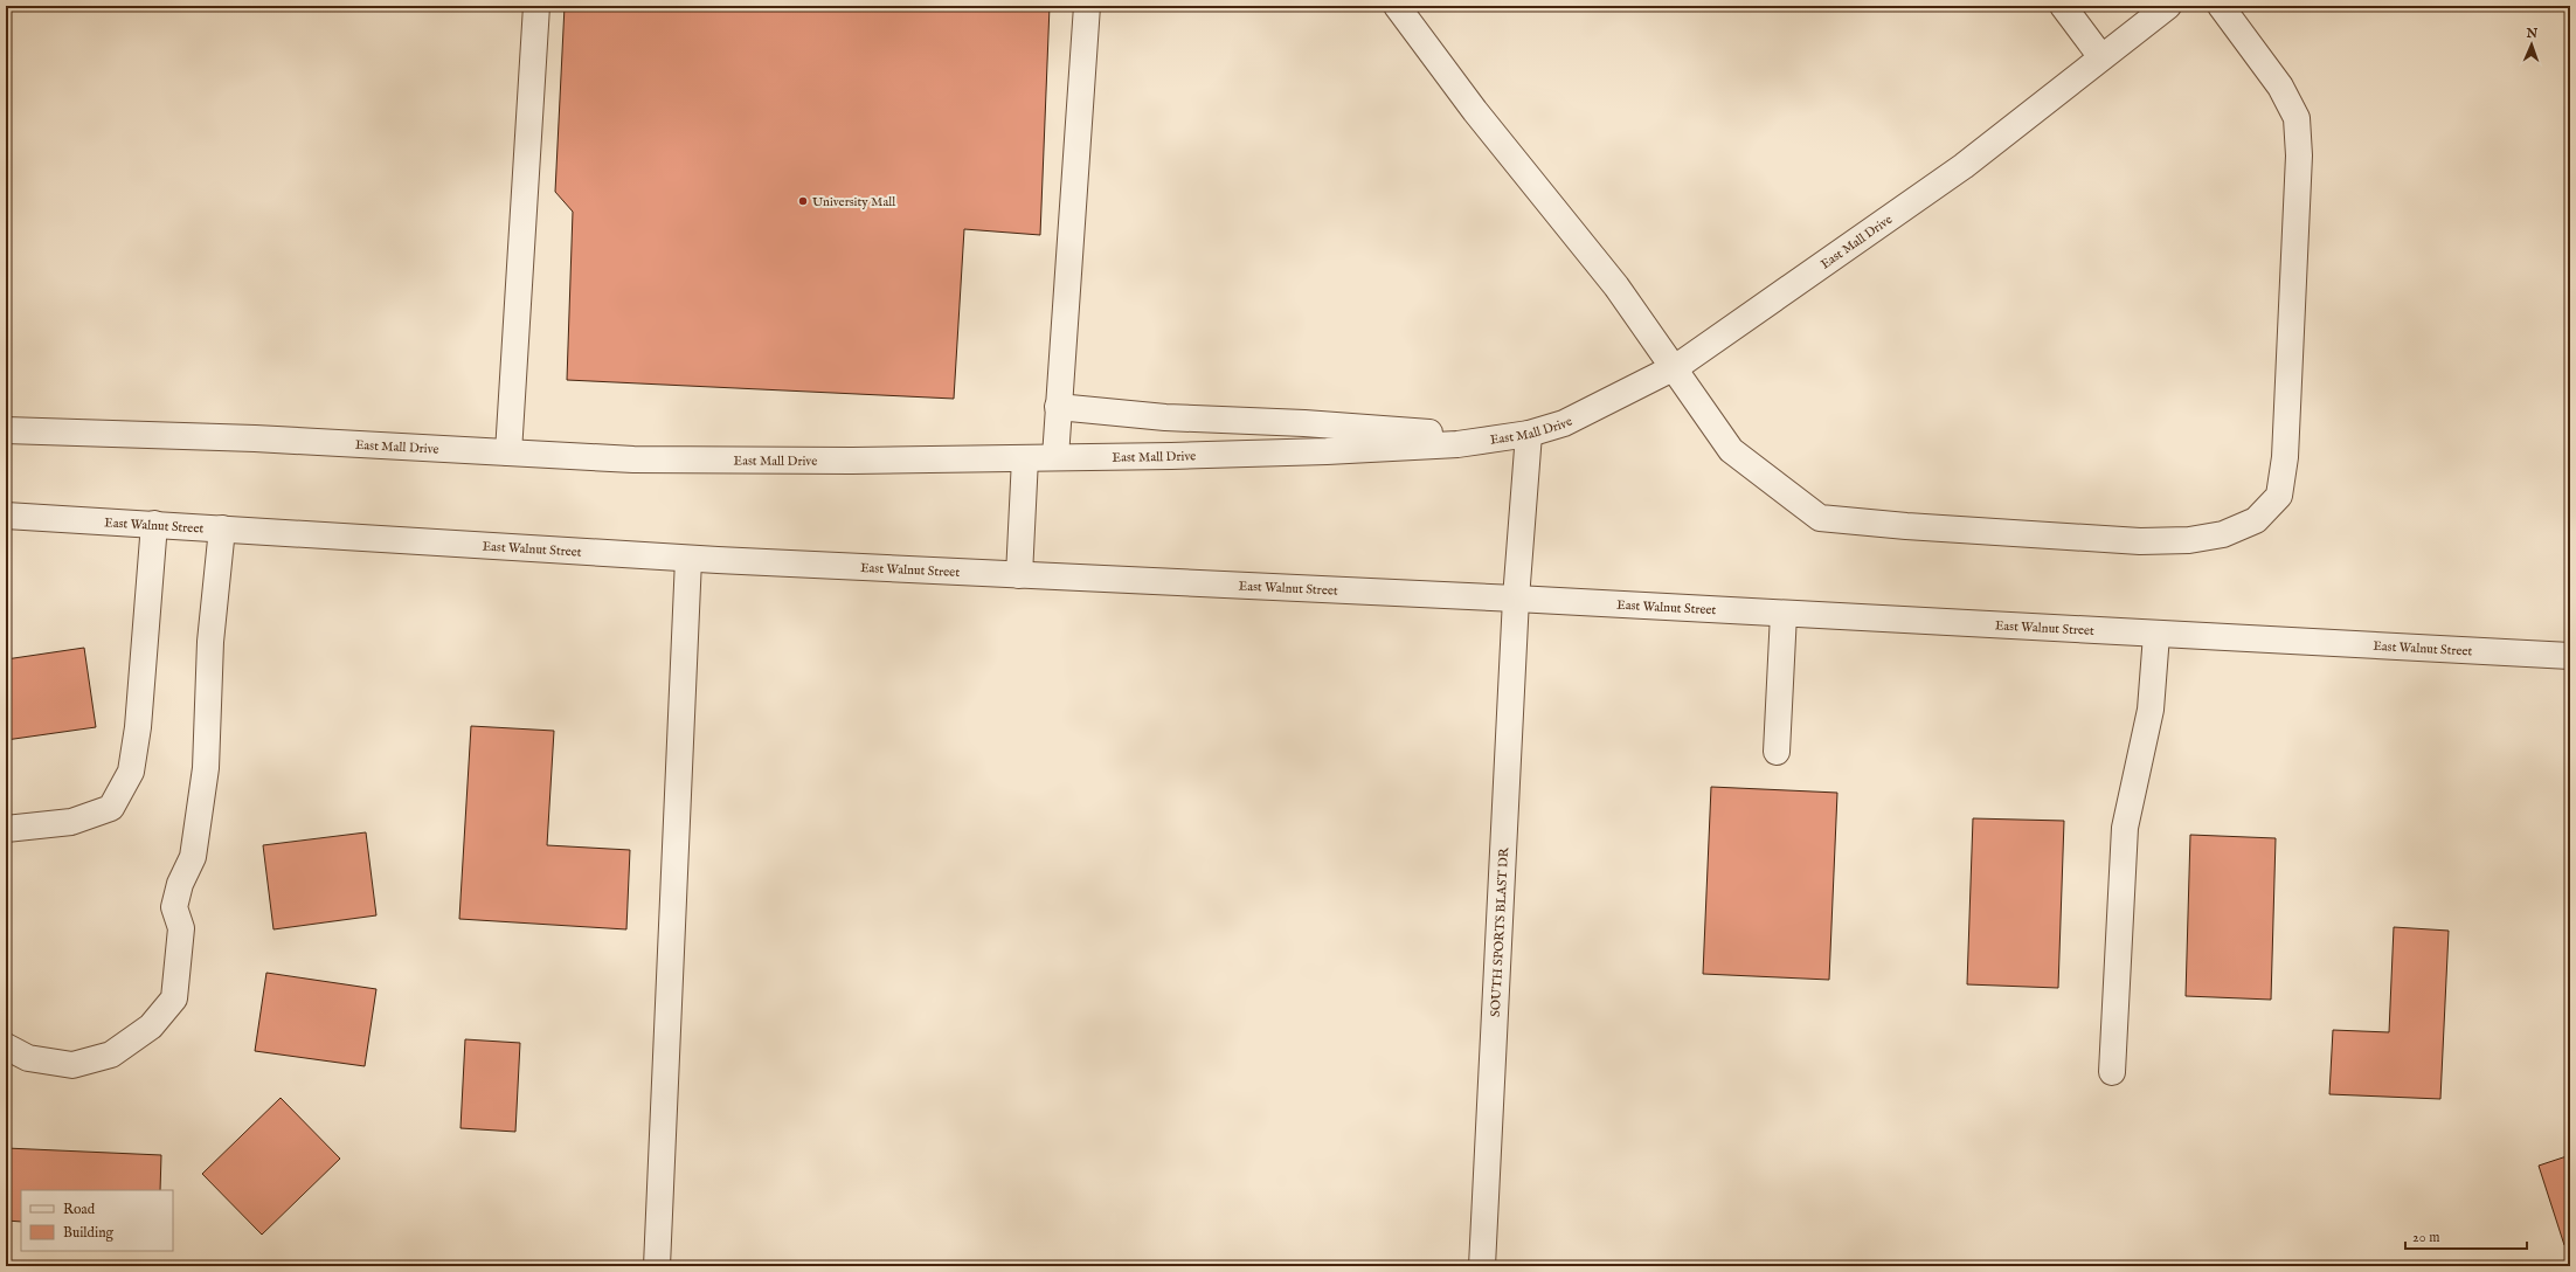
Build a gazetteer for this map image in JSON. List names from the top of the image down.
{
  "streets": {
    "street": ["East Mall Drive", "East Walnut Street", "SOUTH SPORTS BLAST DR"]
  },
  "crossings": [
    ["East Mall Drive", "SOUTH SPORTS BLAST DR"],
    ["East Walnut Street", "SOUTH SPORTS BLAST DR"]
  ],
  "places": ["University Mall"],
  "legend": ["Road", "Building"],
  "scale_bar": "20 m",
  "north": "top"
}
